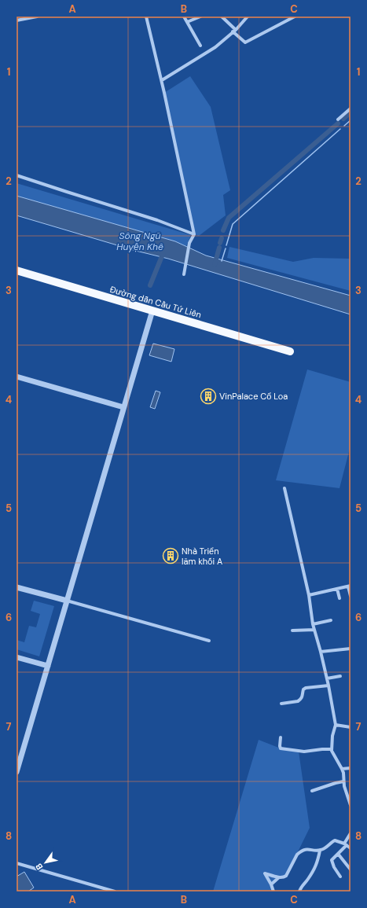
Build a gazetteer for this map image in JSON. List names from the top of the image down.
{
  "streets": {
    "main road": ["Đường dẫn Cầu Tứ Liên"]
  },
  "water": ["Sông Ngũ Huyện Khê"],
  "places": {
    "building": ["VinPalace Cổ Loa", "Nhà Triển lãm khối A"]
  },
  "north": "bottom left",
  "grid": {
    "columns": ["A", "B", "C"],
    "rows": [
      "1",
      "2",
      "3",
      "4",
      "5",
      "6",
      "7",
      "8"
    ]
  }
}
